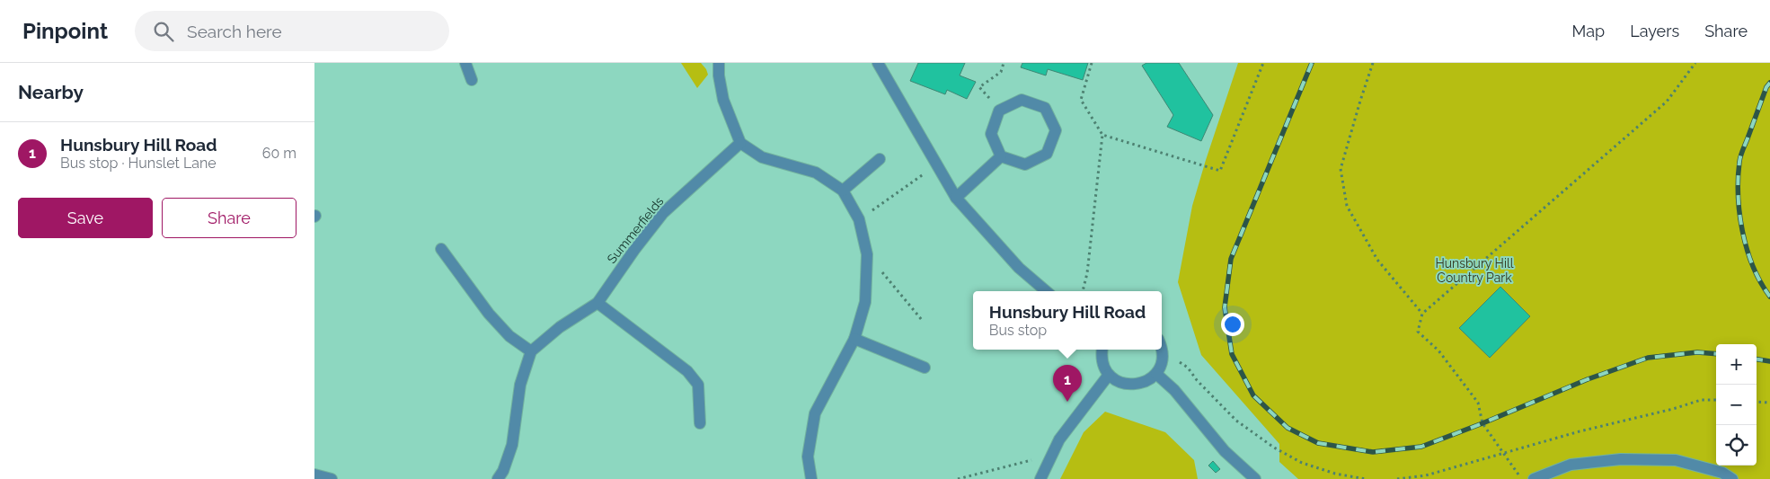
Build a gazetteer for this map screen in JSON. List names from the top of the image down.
{
  "streets": {
    "street": ["Summerfields"]
  },
  "parks": ["Hunsbury Hill Country Park"],
  "page": {
    "header": "Pinpoint",
    "search": "Search here",
    "nav": ["Map", "Layers", "Share"],
    "heading": "Nearby",
    "list": [
      {
        "mark": "1",
        "name": "Hunsbury Hill Road",
        "note": "Bus stop · Hunslet Lane",
        "value": "60 m"
      }
    ],
    "buttons": ["Save", "Share"],
    "popup": ["Hunsbury Hill Road", "Bus stop"],
    "map_buttons": ["+", "−"],
    "pins": "1"
  }
}
